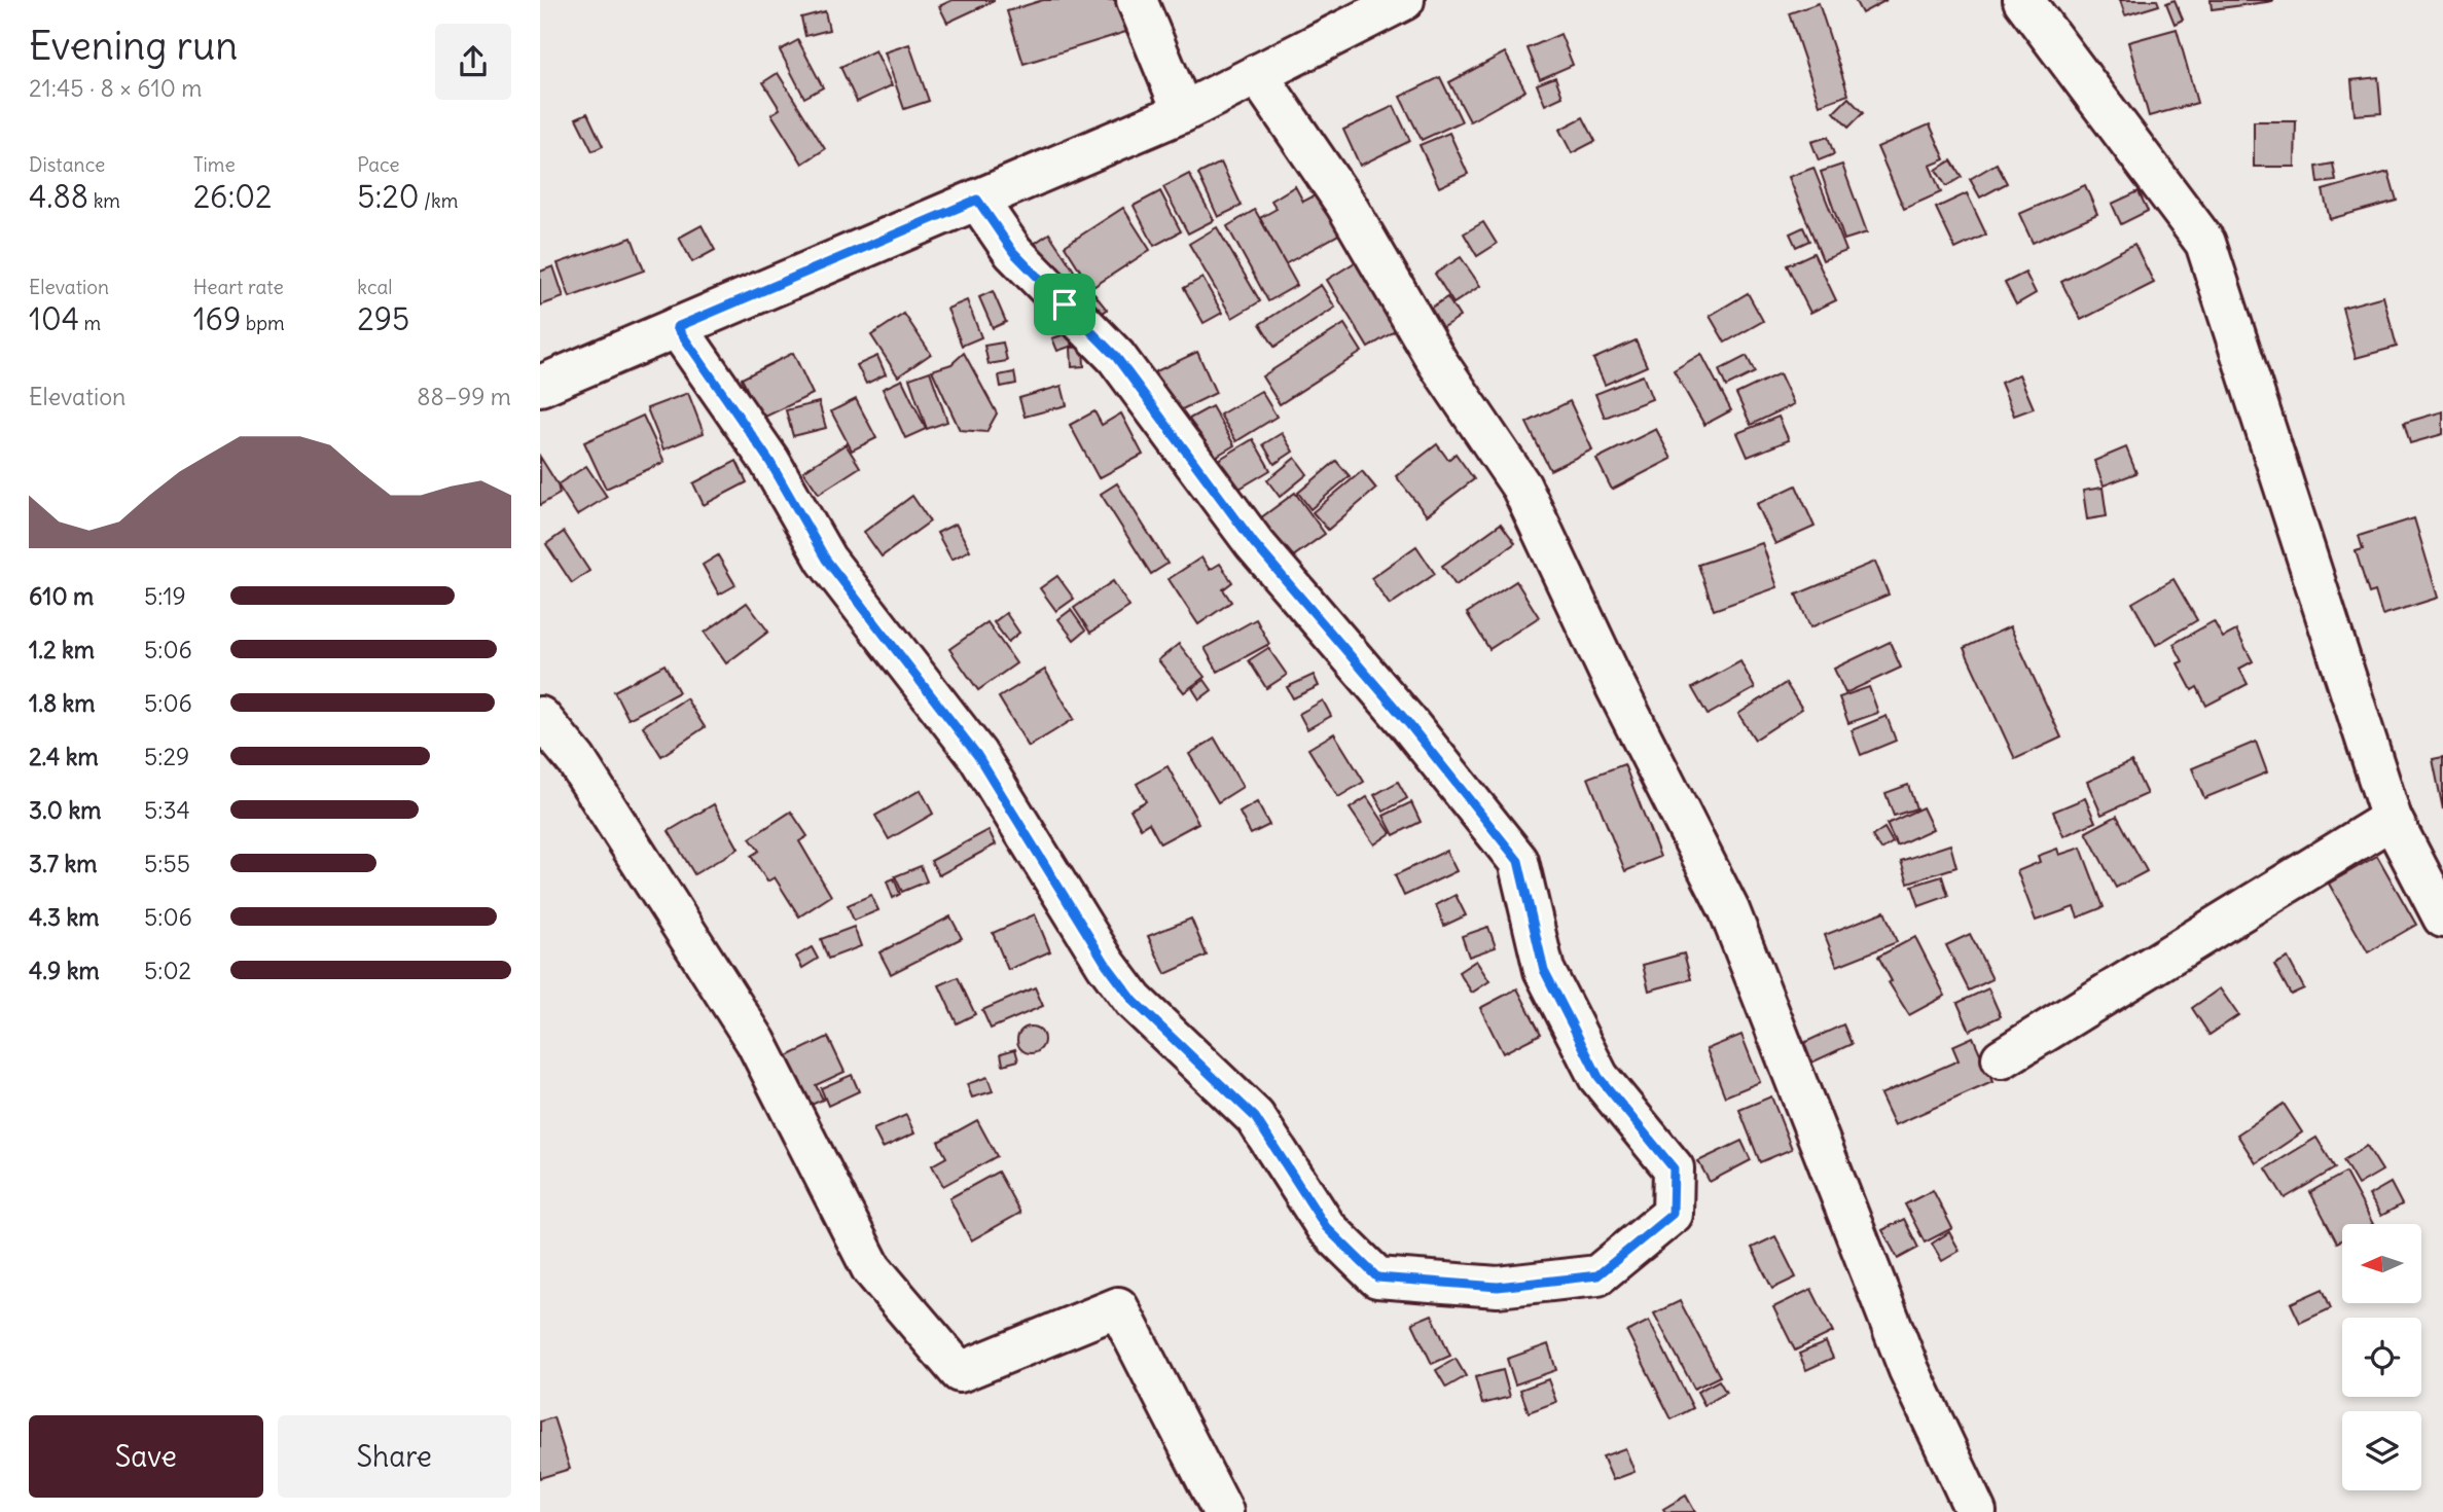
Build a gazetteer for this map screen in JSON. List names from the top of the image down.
{
  "north": "left",
  "page": {
    "heading": ["Evening run", "21:45 · 8 × 610 m"],
    "stats": [
      ["Distance", "4.88 km"],
      ["Time", "26:02"],
      ["Pace", "5:20 /km"],
      ["Elevation", "104 m"],
      ["Heart rate", "169 bpm"],
      ["kcal", "295"]
    ],
    "chart": ["Elevation", "88–99 m"],
    "list": [
      {
        "name": "610 m",
        "note": "5:19"
      },
      {
        "name": "1.2 km",
        "note": "5:06"
      },
      {
        "name": "1.8 km",
        "note": "5:06"
      },
      {
        "name": "2.4 km",
        "note": "5:29"
      },
      {
        "name": "3.0 km",
        "note": "5:34"
      },
      {
        "name": "3.7 km",
        "note": "5:55"
      },
      {
        "name": "4.3 km",
        "note": "5:06"
      },
      {
        "name": "4.9 km",
        "note": "5:02"
      }
    ],
    "buttons": ["Save", "Share"]
  }
}
